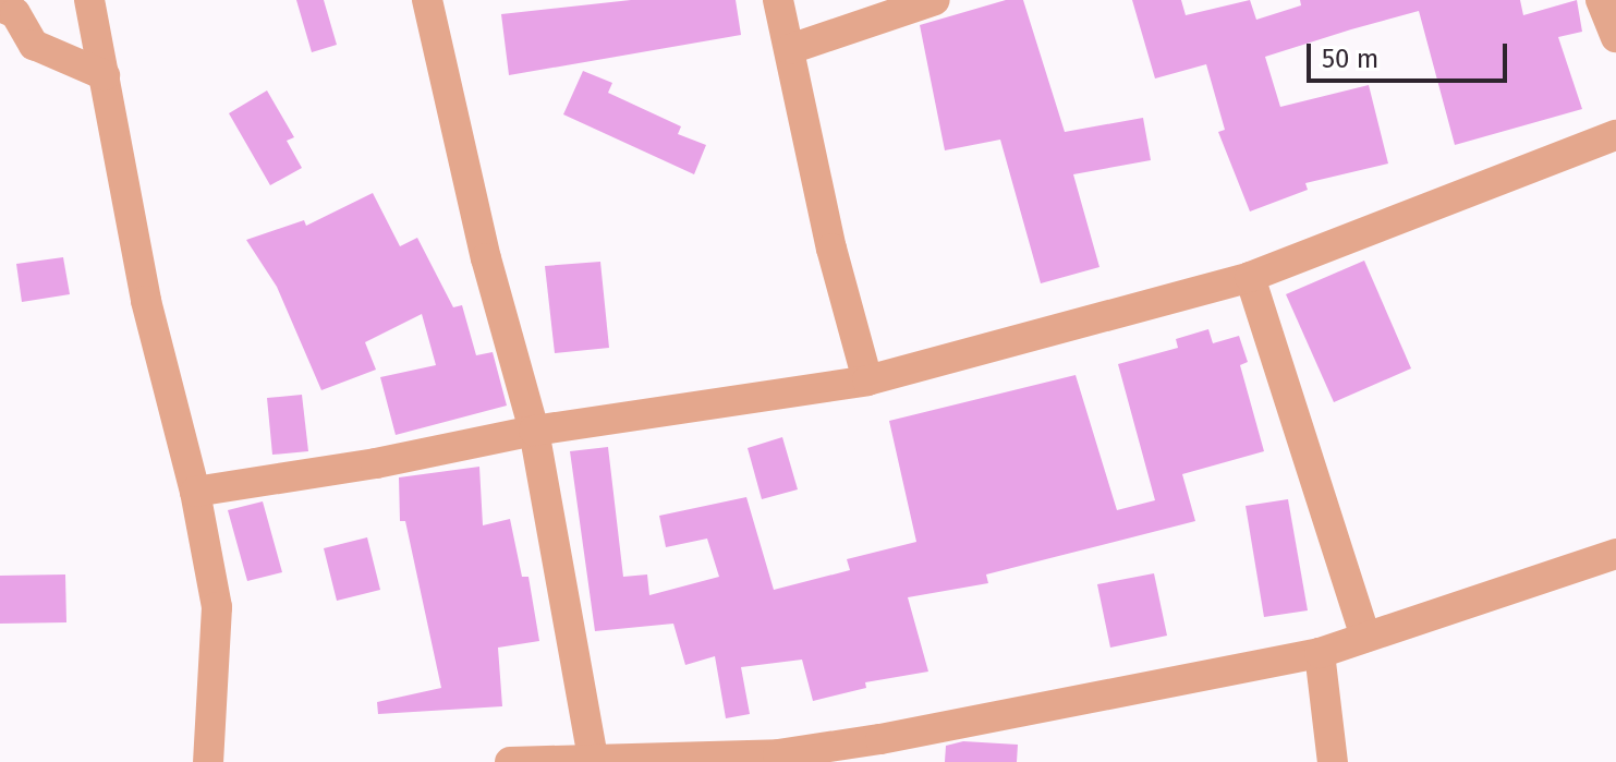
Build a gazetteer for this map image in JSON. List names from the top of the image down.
{
  "scale_bar": "50 m"
}
